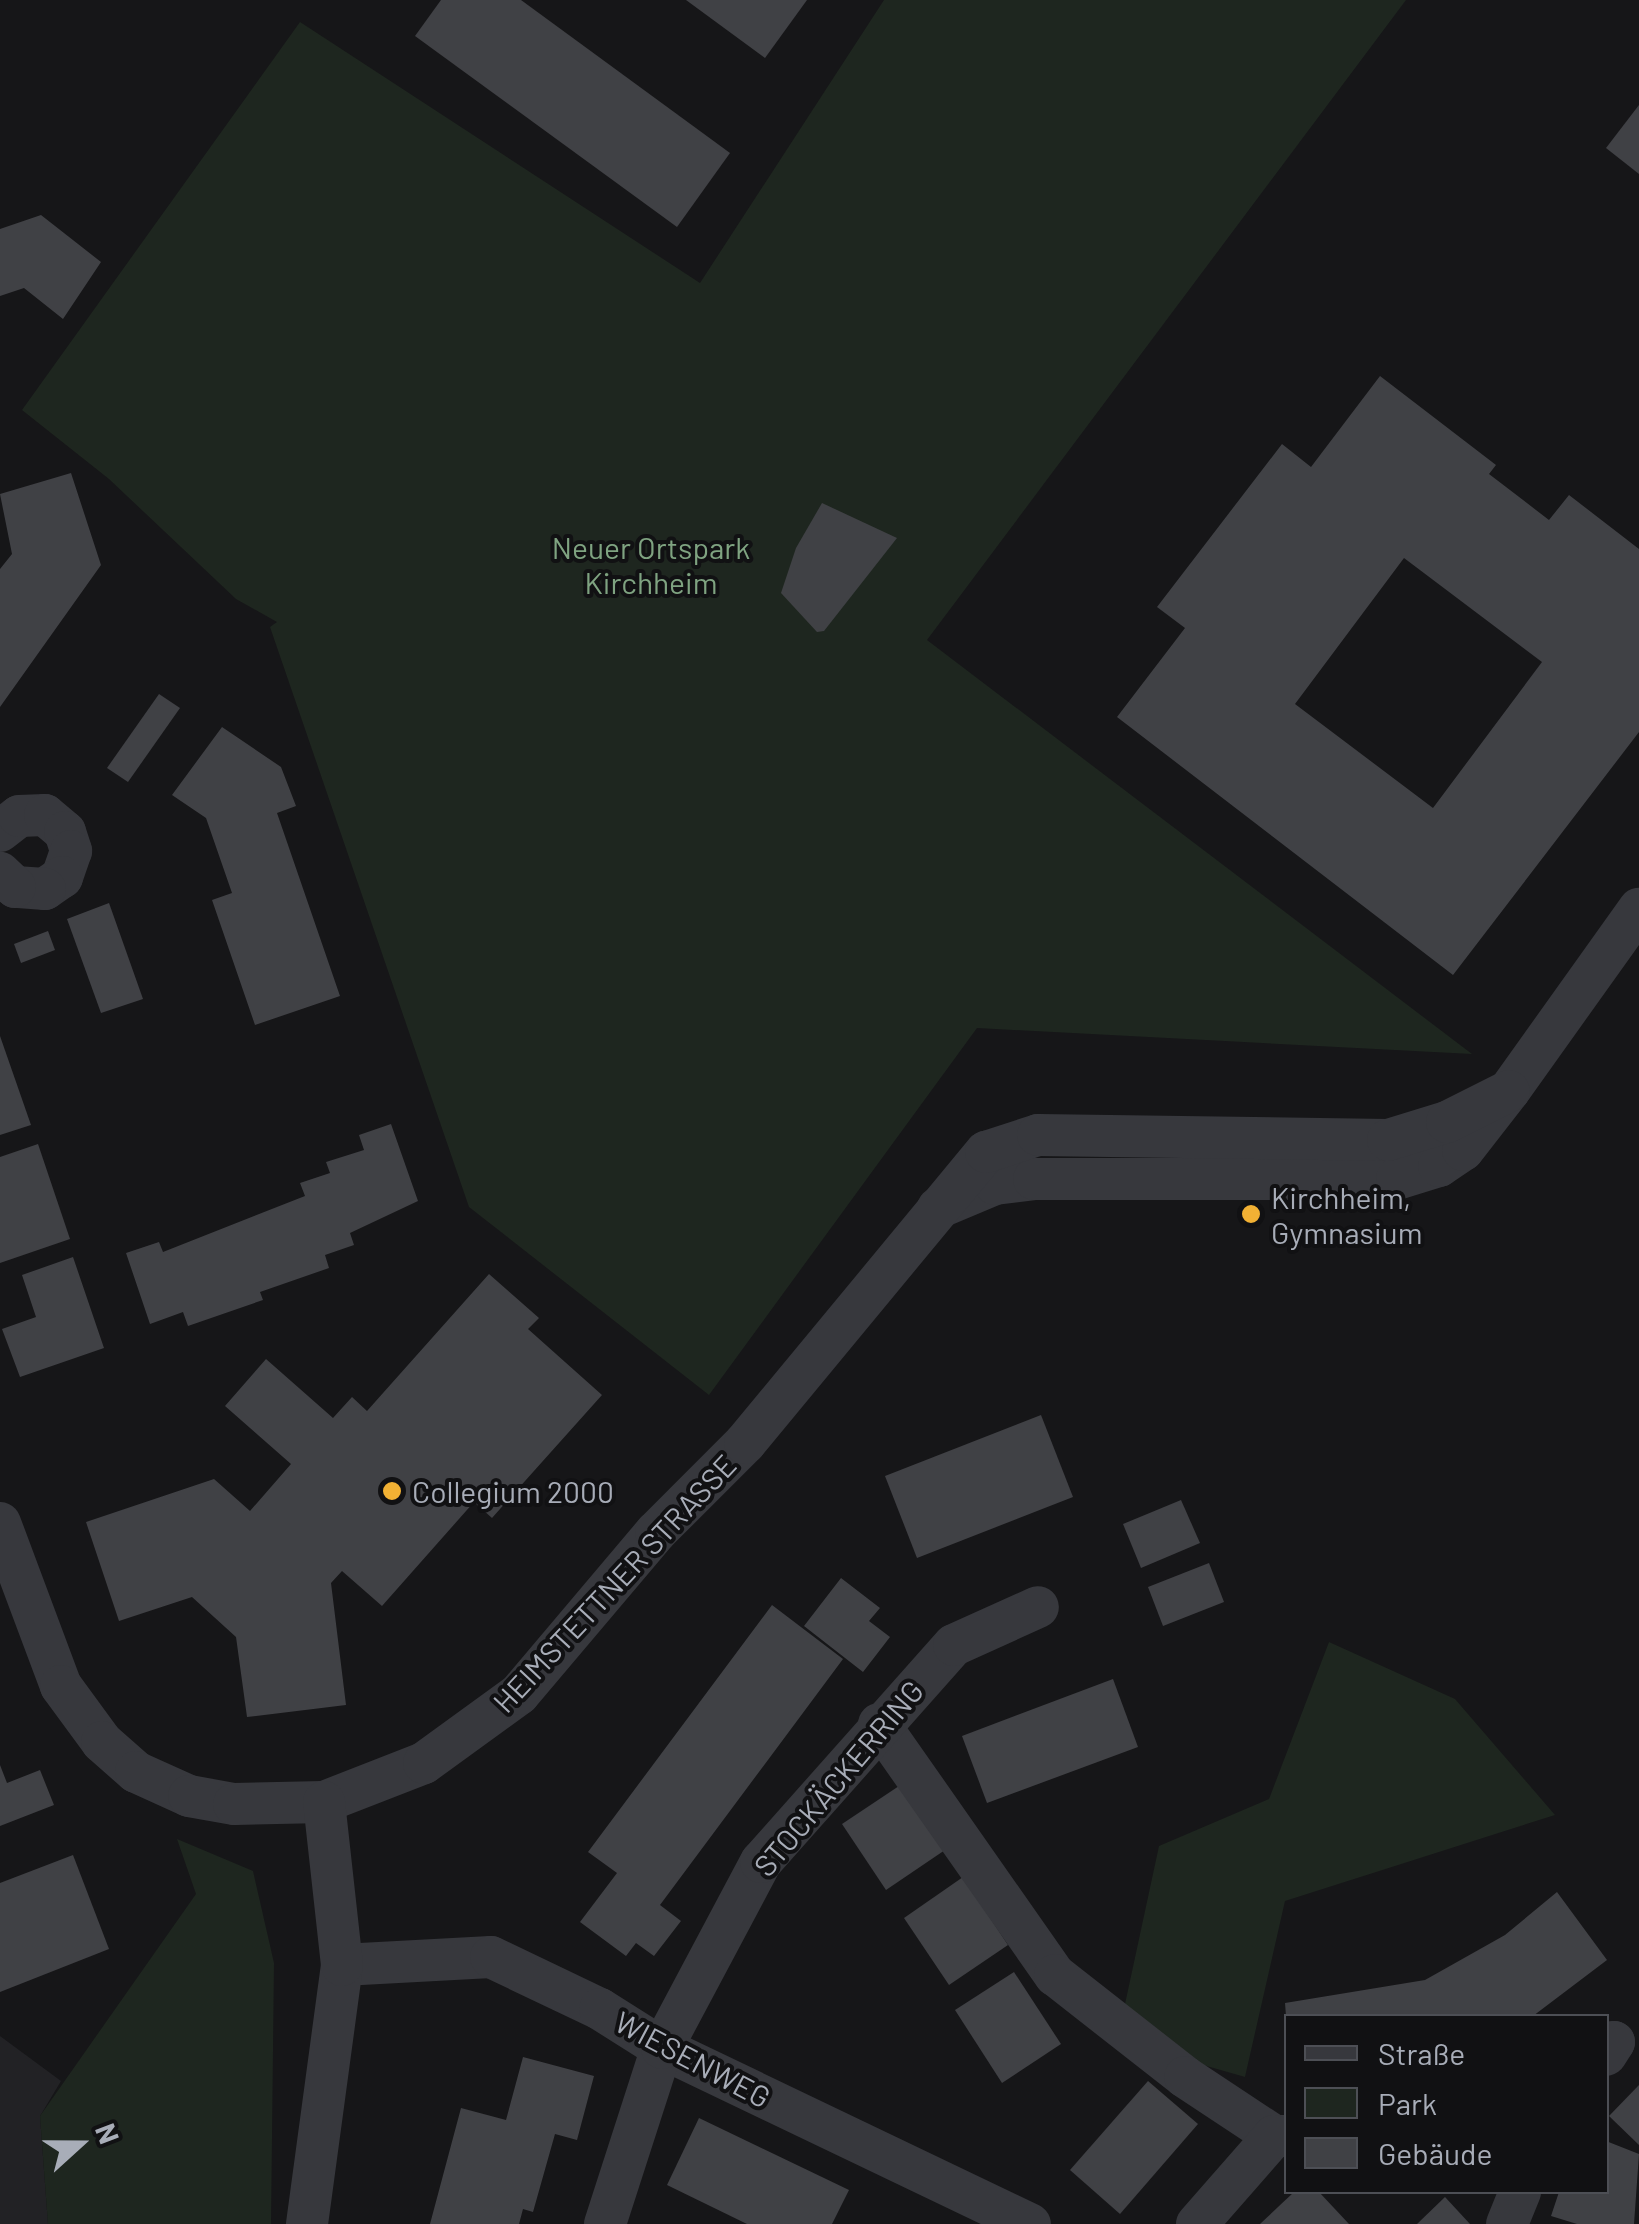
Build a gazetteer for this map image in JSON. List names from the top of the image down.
{
  "streets": {
    "street": ["HEIMSTETTNER STRASSE", "STOCKÄCKERRING", "WIESENWEG"]
  },
  "crossings": [
    ["STOCKÄCKERRING", "WIESENWEG"]
  ],
  "parks": ["Neuer Ortspark Kirchheim"],
  "places": ["Kirchheim, Gymnasium", "Collegium 2000"],
  "legend": ["Straße", "Park", "Gebäude"],
  "north": "right"
}
